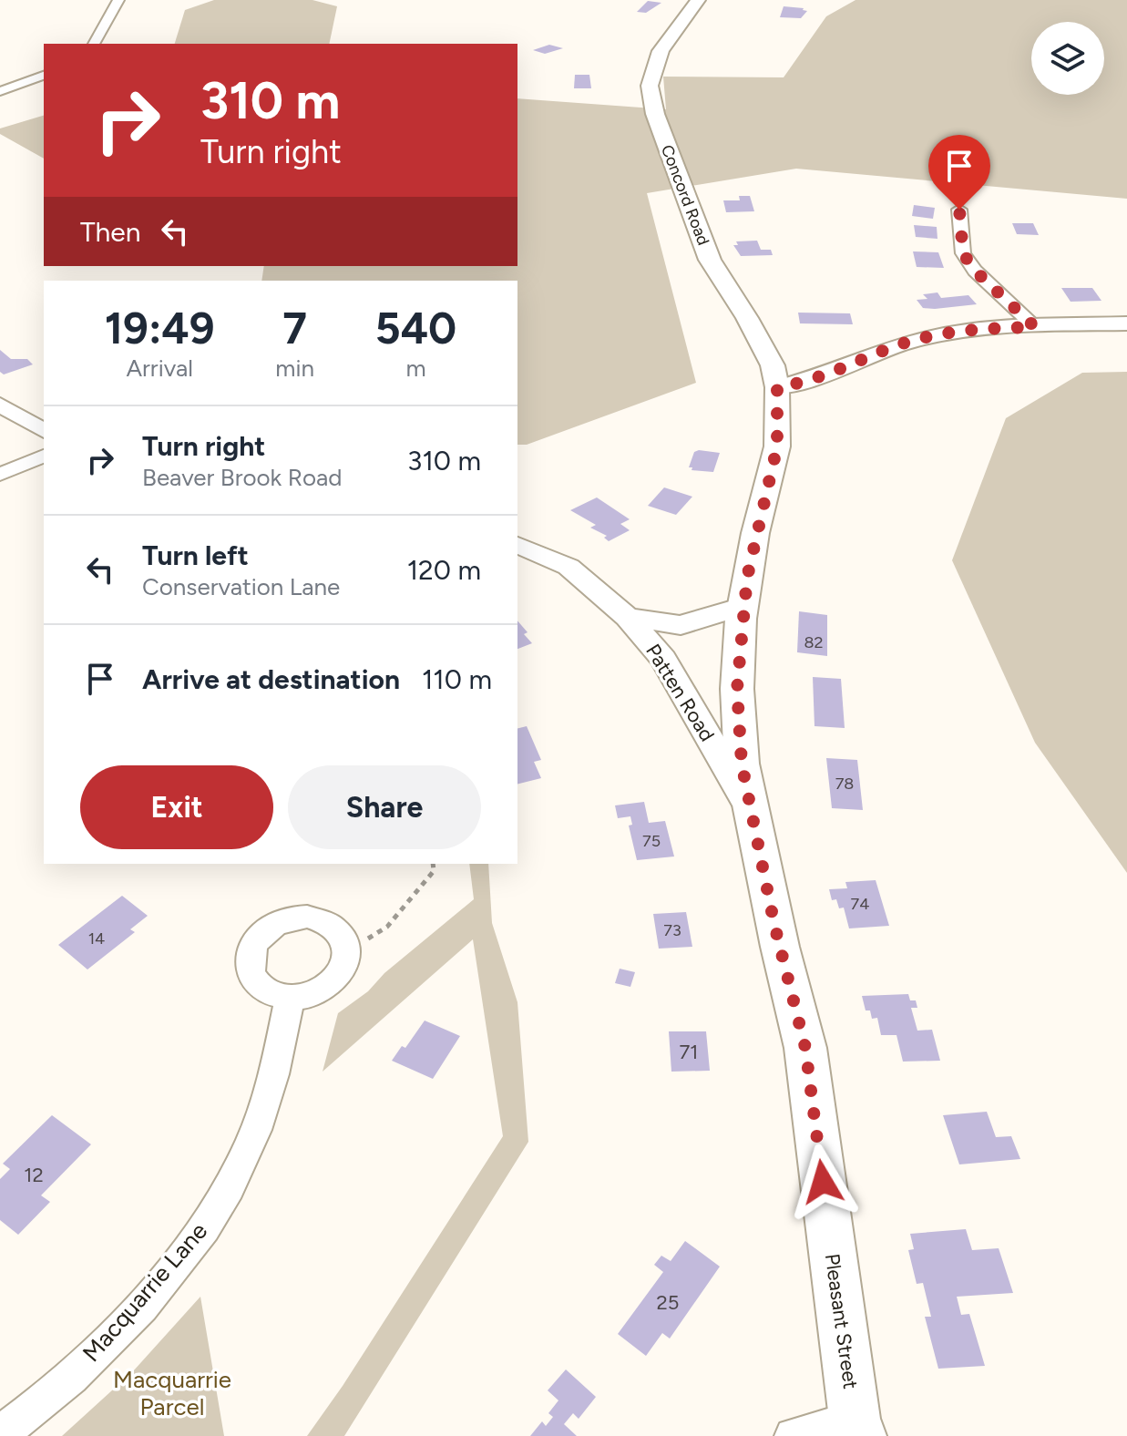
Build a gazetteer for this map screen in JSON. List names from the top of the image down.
{
  "streets": {
    "main road": ["Concord Road", "Pleasant Street"],
    "street": ["Patten Road", "Macquarrie Lane"]
  },
  "crossings": [
    ["Concord Road", "Pleasant Street"],
    ["Patten Road", "Pleasant Street"]
  ],
  "parks": ["Macquarrie Parcel"],
  "house_numbers": [
    "82",
    "78",
    "75",
    "74",
    "73",
    "14",
    "71",
    "12",
    "25"
  ],
  "page": {
    "turn": ["310 m", "Turn right"],
    "then": "Then",
    "eta": [
      "19:49",
      "Arrival",
      "7",
      "min",
      "540",
      "m"
    ],
    "list": [
      {
        "name": "Turn right",
        "note": "Beaver Brook Road",
        "value": "310 m"
      },
      {
        "name": "Turn left",
        "note": "Conservation Lane",
        "value": "120 m"
      },
      {
        "name": "Arrive at destination",
        "value": "110 m"
      }
    ],
    "buttons": ["Exit", "Share"]
  }
}
